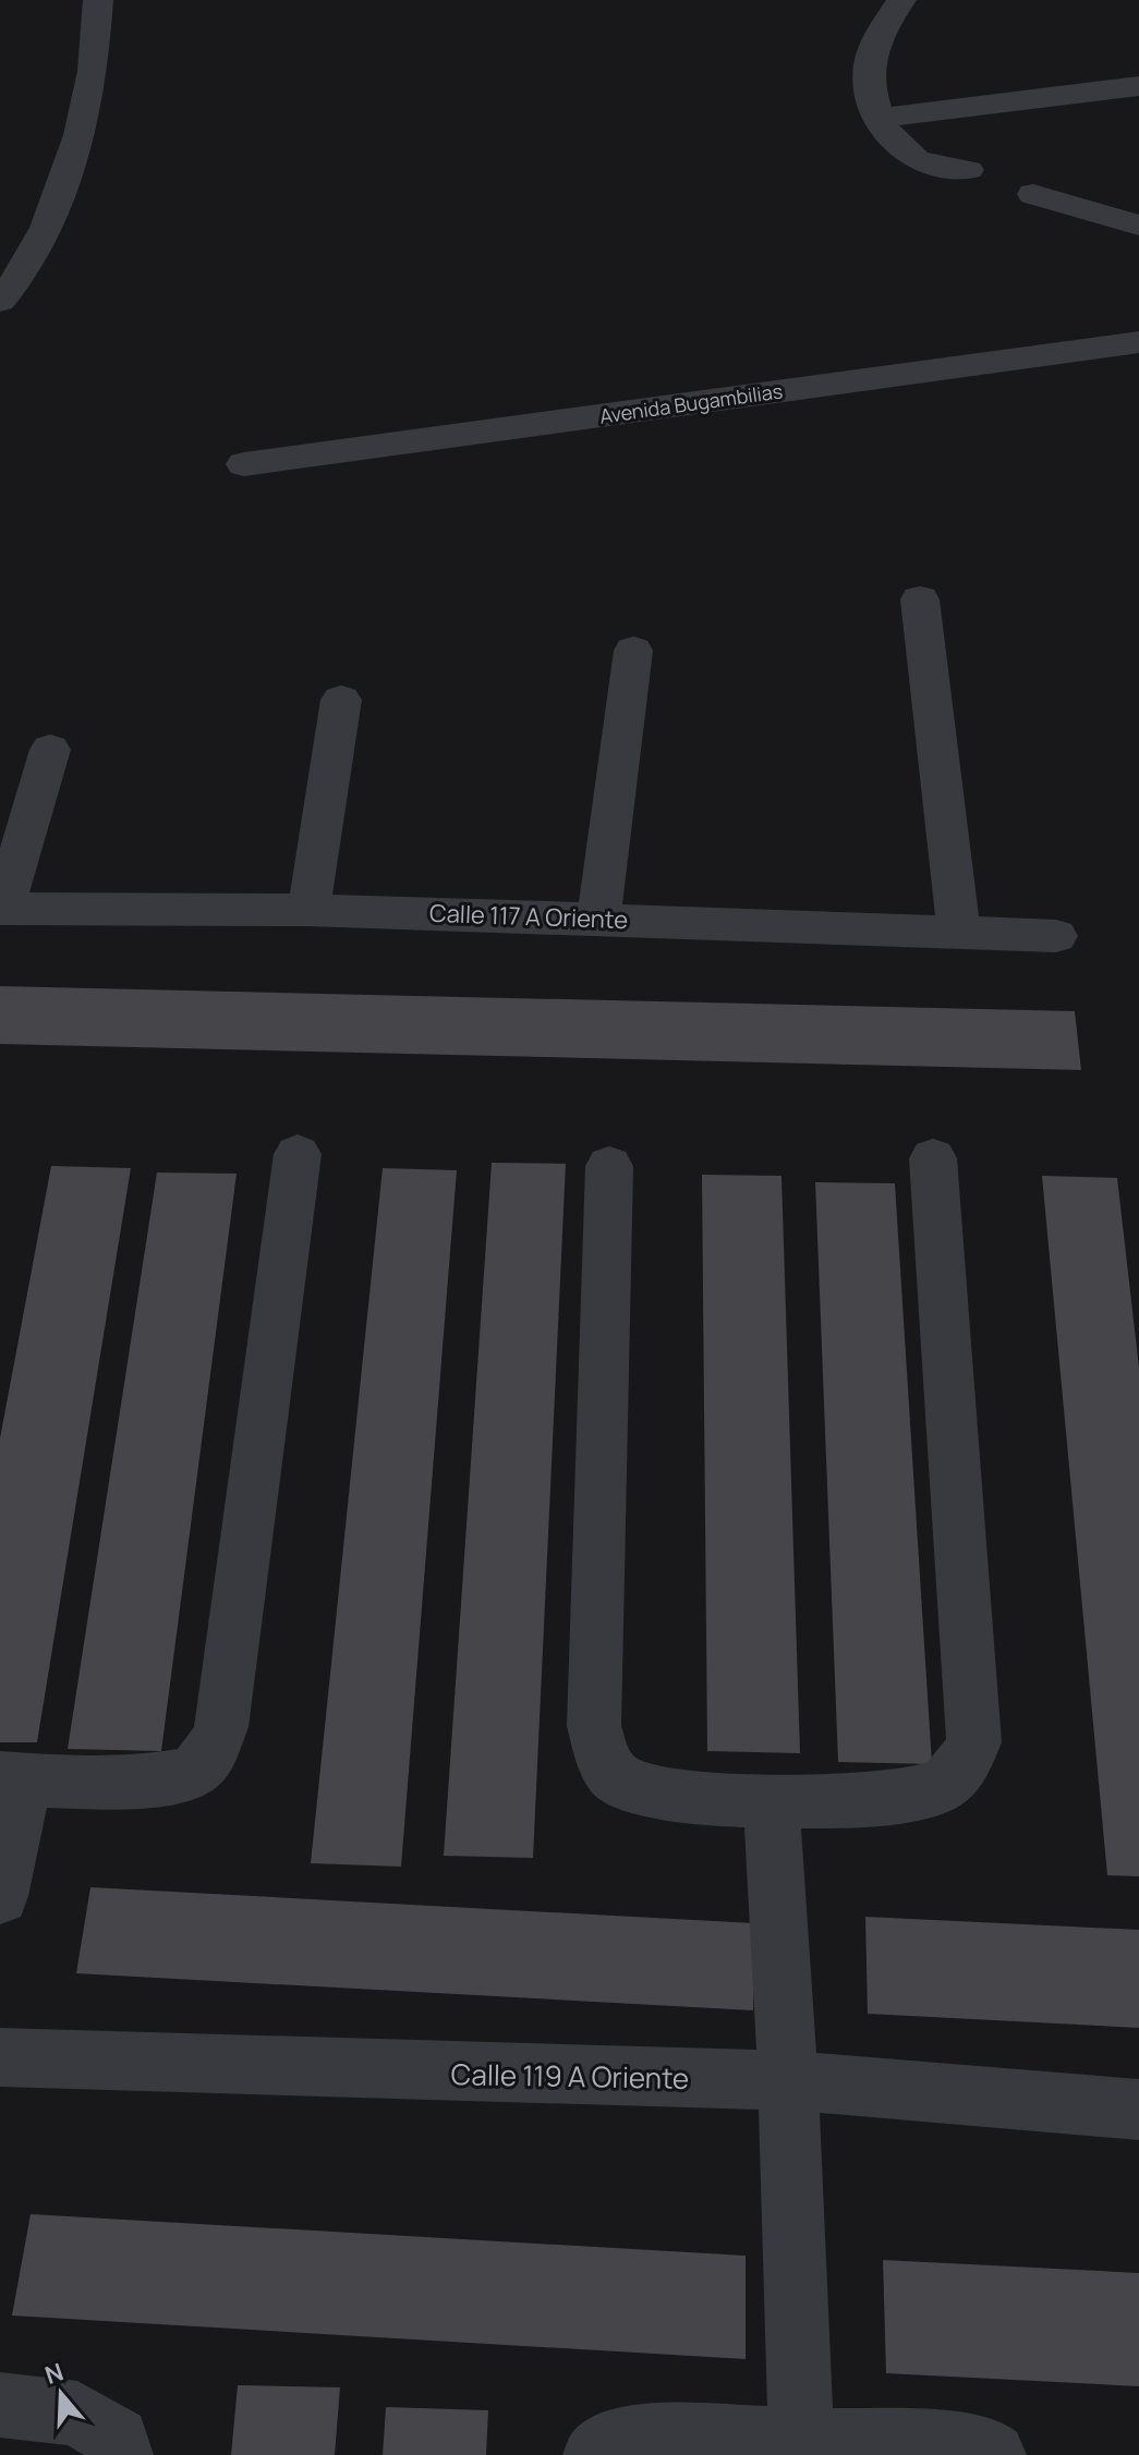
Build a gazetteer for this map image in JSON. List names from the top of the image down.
{
  "streets": {
    "street": ["Avenida Bugambilias", "Calle 117 A Oriente", "Calle 119 A Oriente"]
  },
  "north": "top"
}
